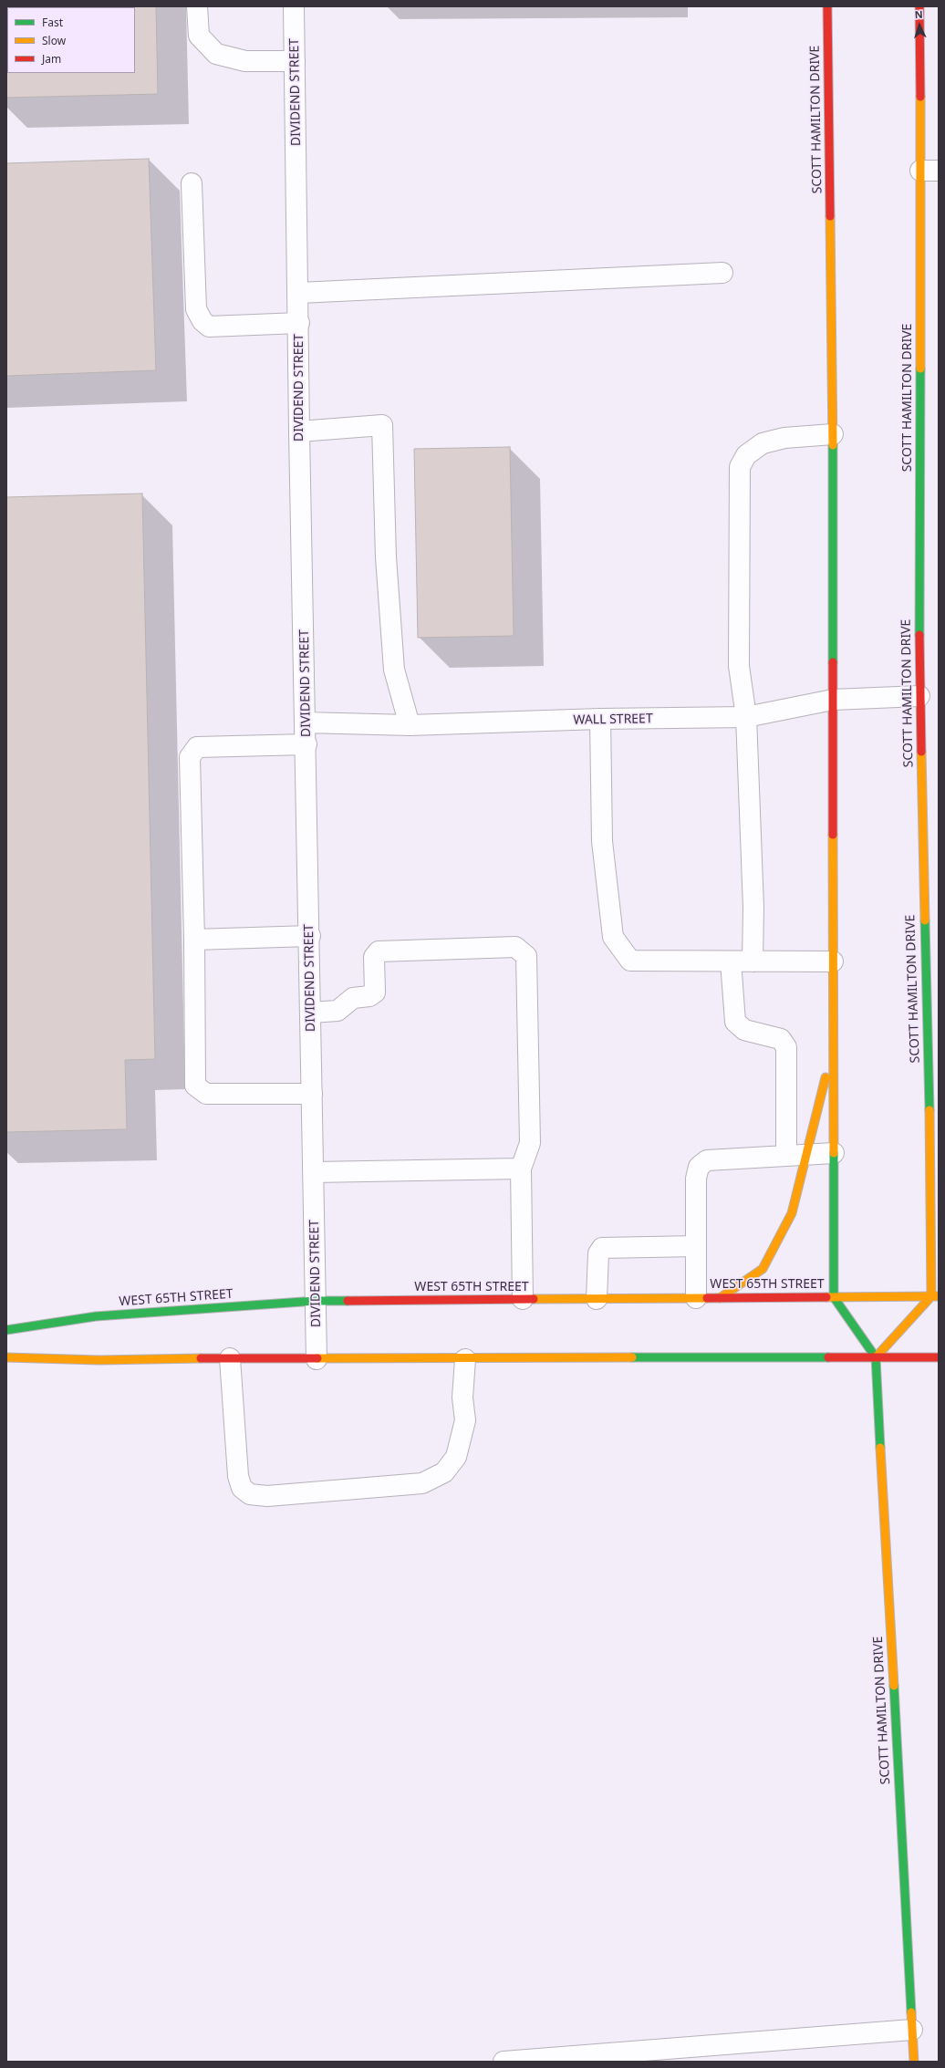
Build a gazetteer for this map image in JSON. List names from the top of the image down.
{
  "streets": {
    "street": [
      "DIVIDEND STREET",
      "SCOTT HAMILTON DRIVE",
      "WALL STREET",
      "WEST 65TH STREET"
    ]
  },
  "crossings": [
    ["DIVIDEND STREET", "WALL STREET"],
    ["DIVIDEND STREET", "WEST 65TH STREET"],
    ["SCOTT HAMILTON DRIVE", "WALL STREET"],
    ["SCOTT HAMILTON DRIVE", "WEST 65TH STREET"]
  ],
  "legend": ["Fast", "Slow", "Jam"],
  "north": "top"
}
